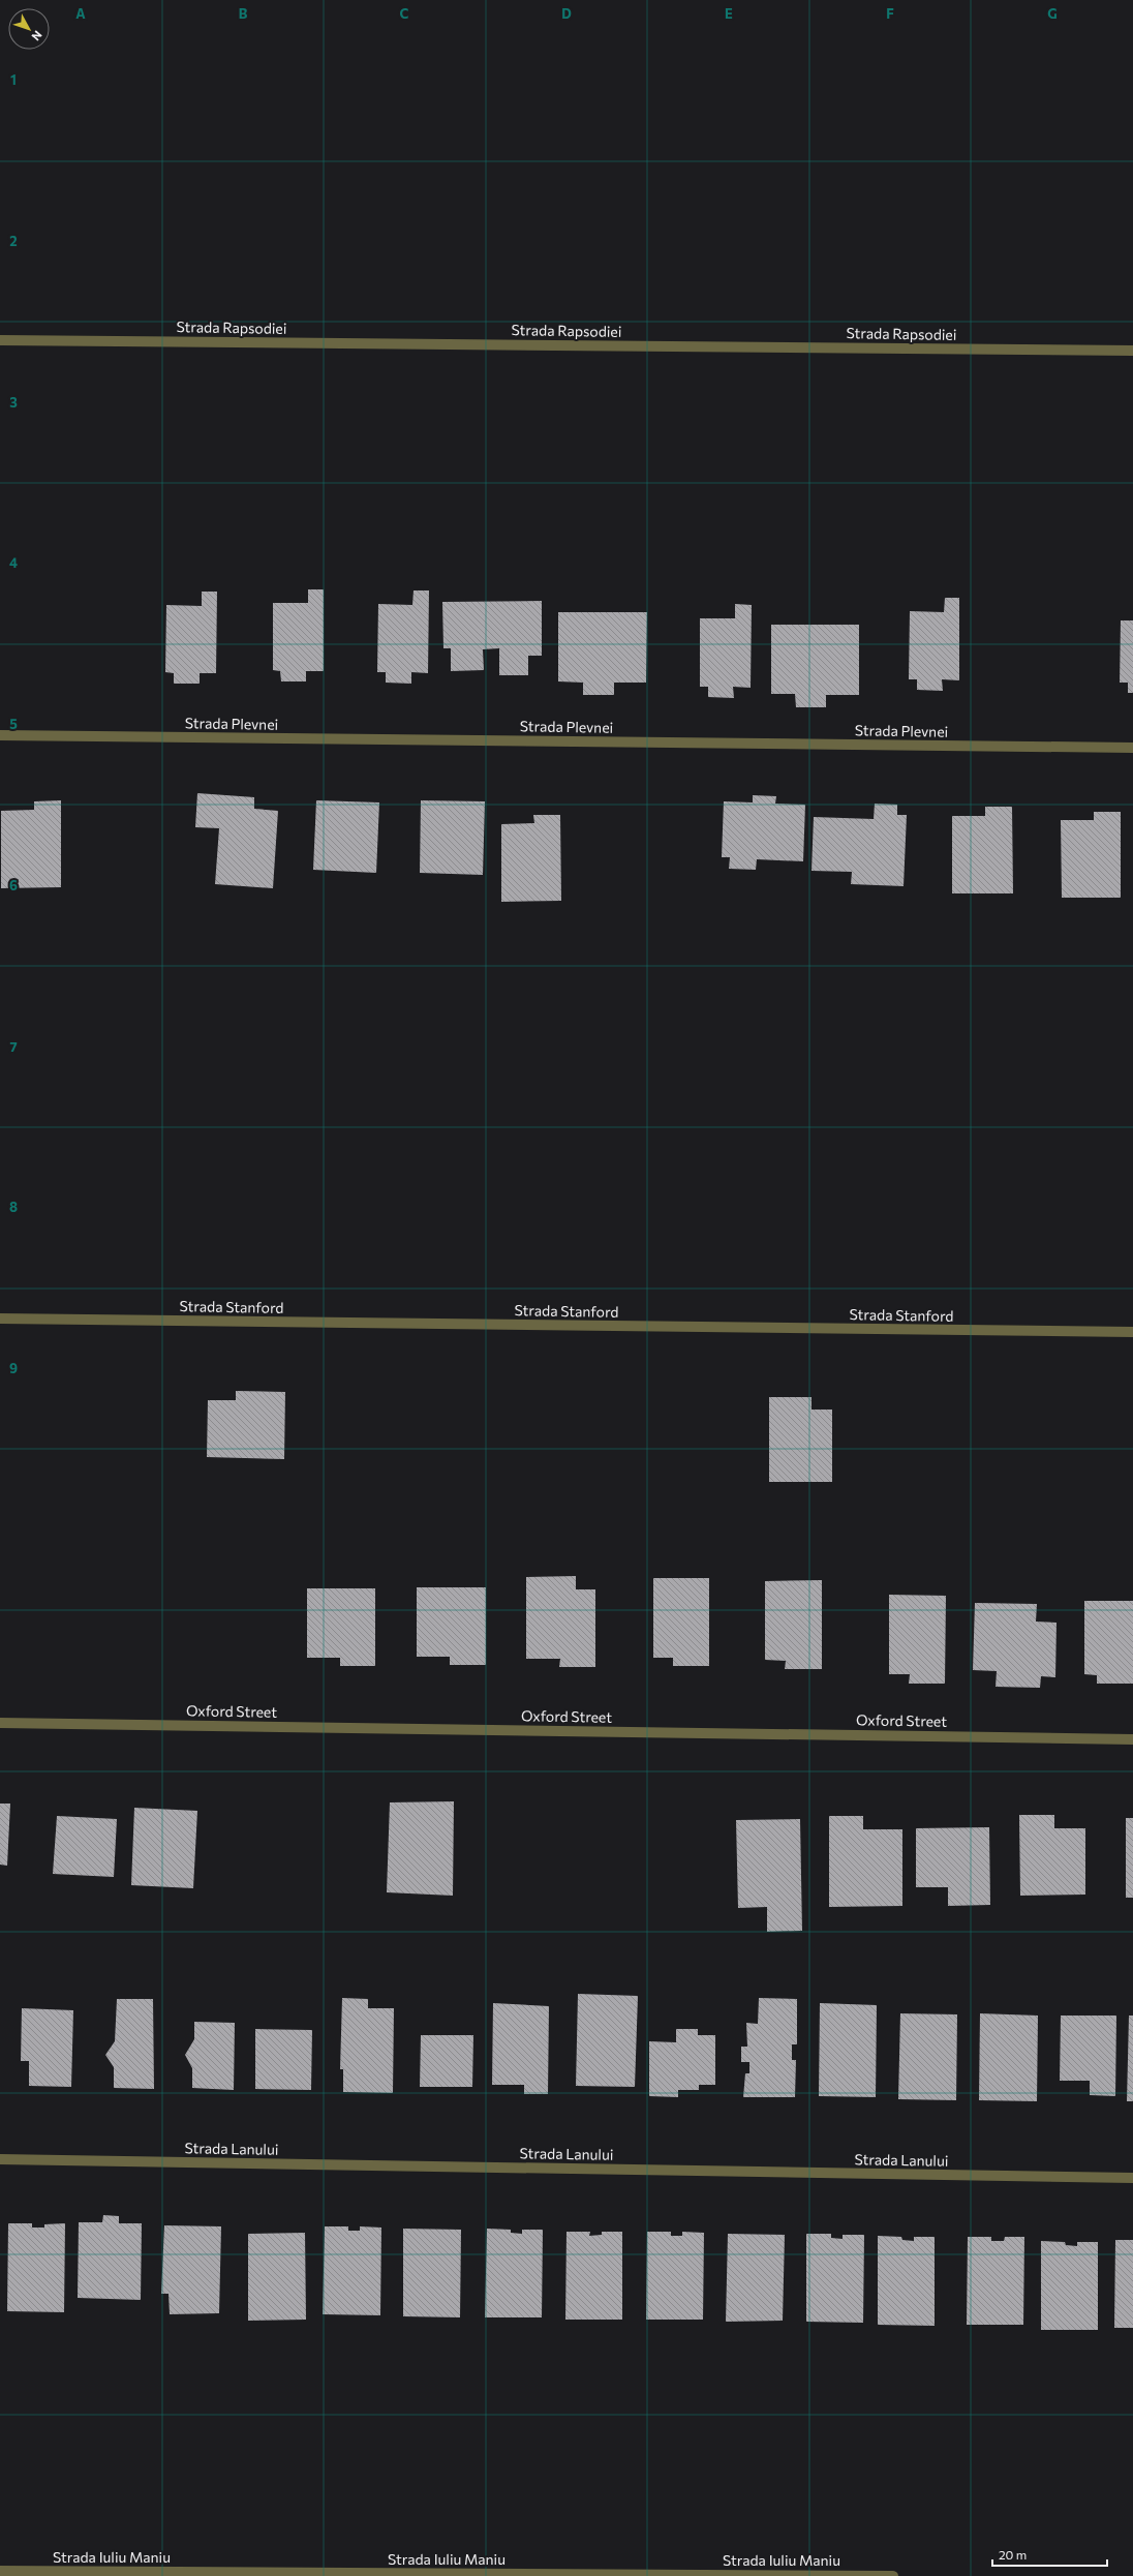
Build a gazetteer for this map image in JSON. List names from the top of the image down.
{
  "streets": {
    "street": [
      "Strada Rapsodiei",
      "Strada Plevnei",
      "Strada Stanford",
      "Oxford Street",
      "Strada Lanului",
      "Strada Iuliu Maniu"
    ]
  },
  "scale_bar": "20 m",
  "north": "bottom right",
  "grid": {
    "columns": [
      "A",
      "B",
      "C",
      "D",
      "E",
      "F",
      "G"
    ],
    "rows": [
      "1",
      "2",
      "3",
      "4",
      "5",
      "6",
      "7",
      "8",
      "9"
    ]
  }
}
